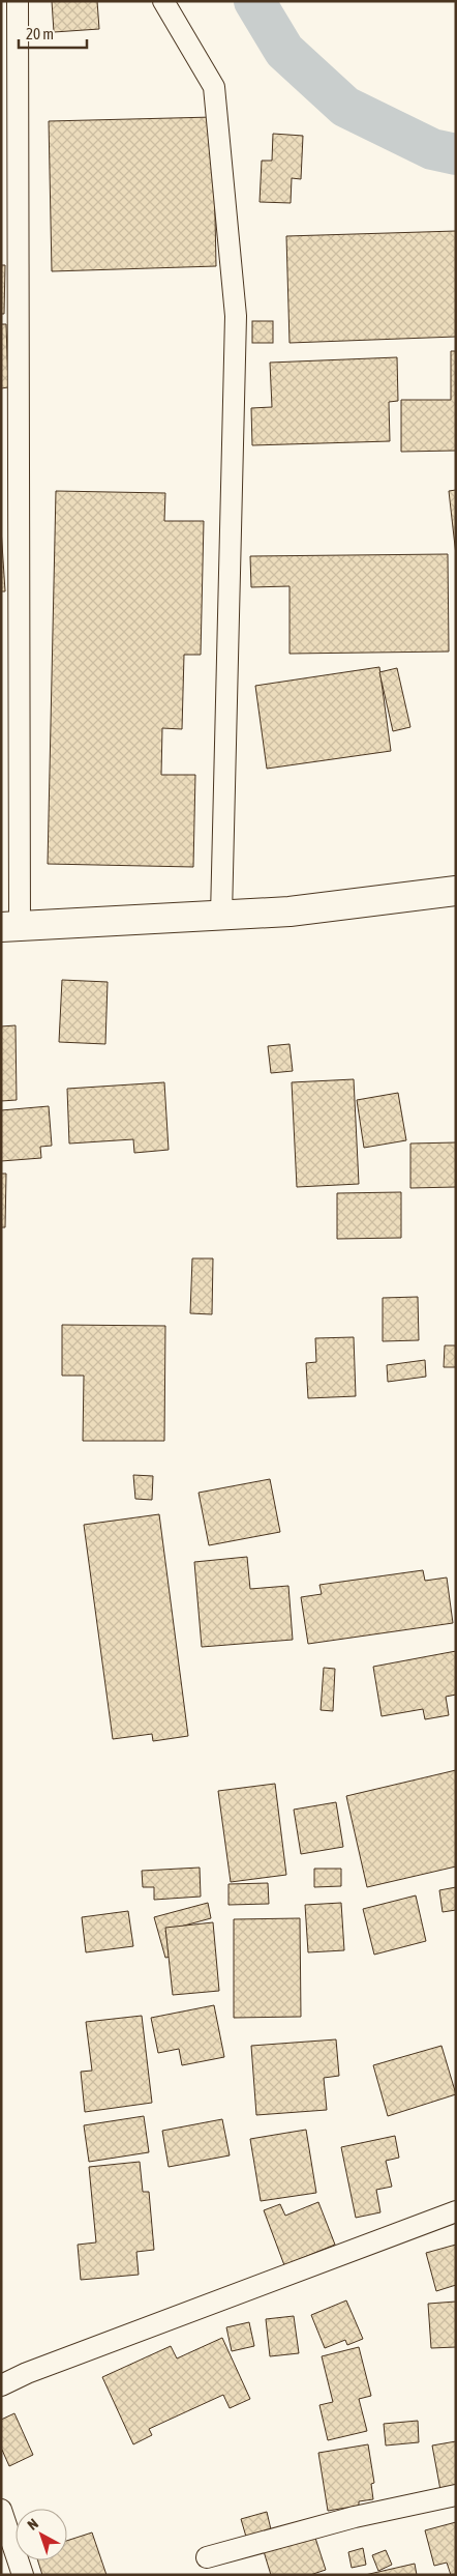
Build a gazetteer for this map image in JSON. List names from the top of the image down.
{
  "scale_bar": "20 m",
  "north": "top left"
}
